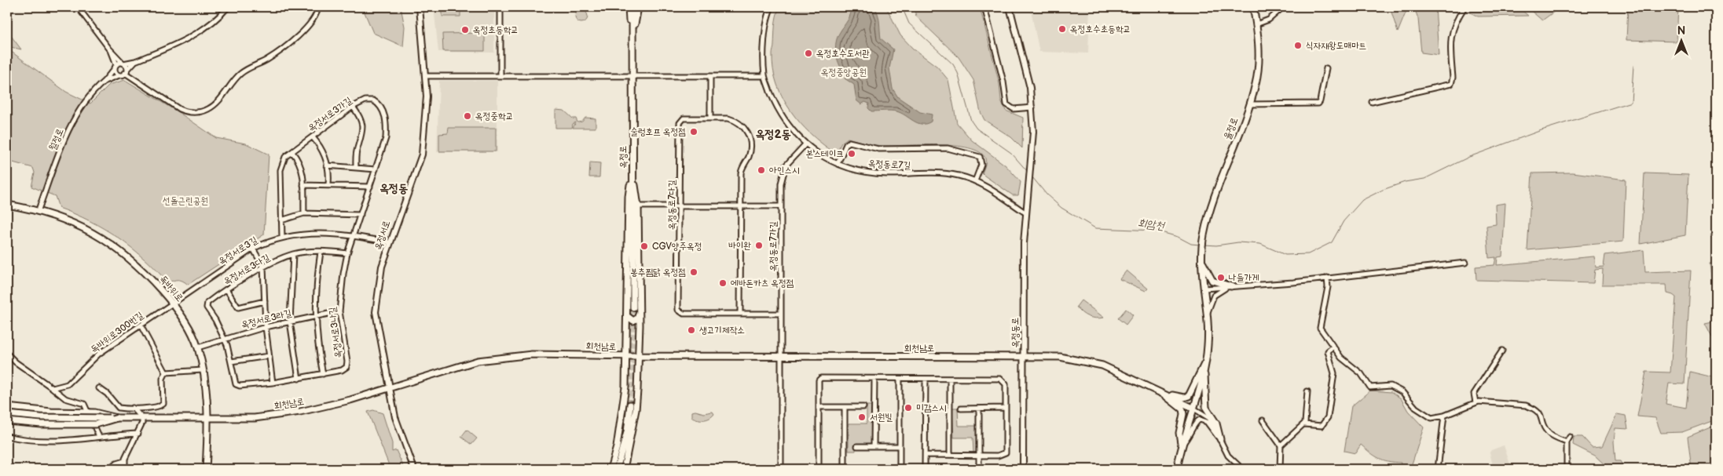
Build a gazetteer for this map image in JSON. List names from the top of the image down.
{
  "streets": {
    "main road": [
      "율정로",
      "옥정로",
      "독바위로",
      "회천남로"
    ],
    "street": [
      "옥정서로3가길",
      "월정로",
      "옥정동로7길",
      "옥정동로7다길",
      "옥정서로",
      "옥정동로7가길",
      "옥정서로3길",
      "옥정서로3다길",
      "옥정서로3라길",
      "독바위로300번길",
      "옥정서로3나길",
      "옥정동로"
    ]
  },
  "crossings": [
    ["옥정서로3가길", "옥정서로3길"],
    ["옥정서로3가길", "옥정서로3나길"],
    ["월정로", "독바위로"],
    ["옥정동로7길", "옥정동로7가길"],
    ["옥정동로7길", "옥정동로"],
    ["옥정동로7다길", "옥정동로7가길"],
    ["옥정서로", "옥정서로3길"],
    ["옥정서로", "회천남로"],
    ["옥정동로7가길", "회천남로"],
    ["옥정서로3길", "독바위로"],
    ["옥정서로3길", "독바위로300번길"],
    ["옥정서로3길", "옥정서로3나길"],
    ["옥정서로3다길", "옥정서로3라길"],
    ["옥정서로3다길", "옥정서로3나길"],
    ["독바위로", "옥정서로3라길"],
    ["독바위로", "독바위로300번길"],
    ["독바위로", "회천남로"],
    ["옥정서로3라길", "옥정서로3나길"],
    ["옥정동로", "회천남로"]
  ],
  "districts": ["옥정2동", "옥정동"],
  "water": ["회암천"],
  "parks": ["옥정중앙공원", "선돌근린공원"],
  "places": [
    "옥정호수초등학교",
    "옥정초등학교",
    "식자재왕도매마트",
    "옥정호수도서관",
    "옥정중학교",
    "술렁호프 옥정점",
    "본스테이크",
    "아인스시",
    "바이완",
    "CGV양주옥정",
    "봉추찜닭 옥정점",
    "나들가게",
    "에바돈카츠 옥정점",
    "생고기제작소",
    "미감스시",
    "서원빌"
  ],
  "north": "top"
}
